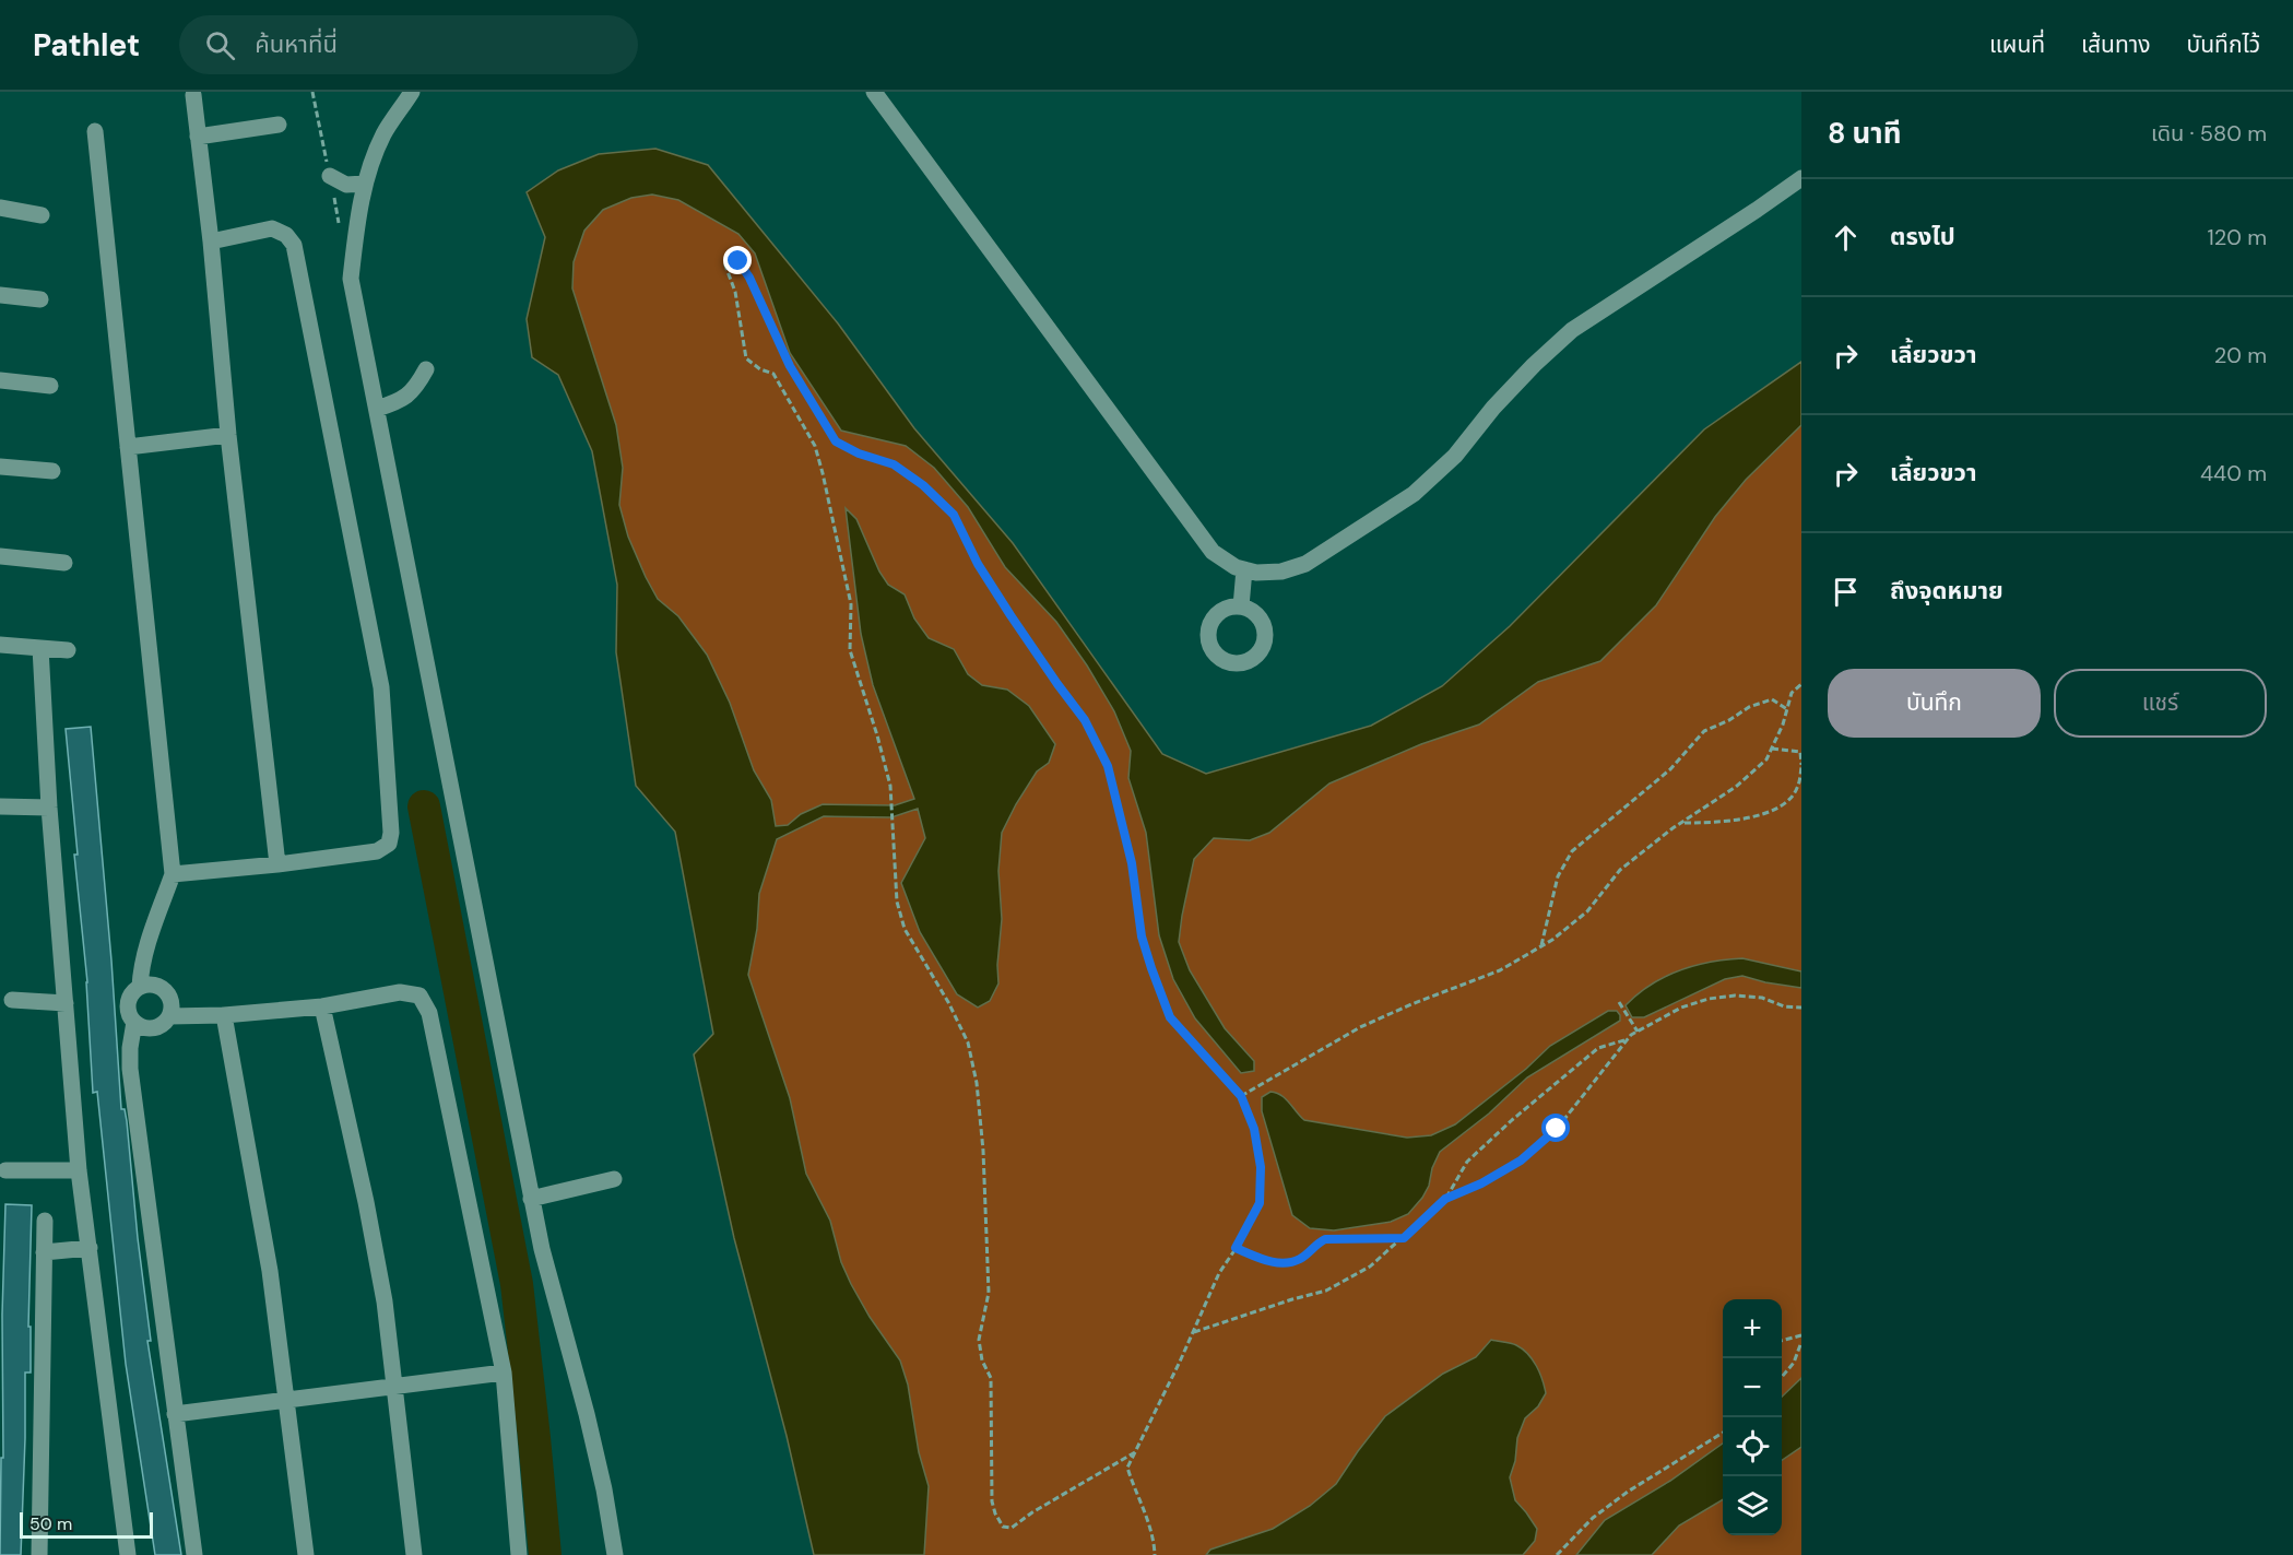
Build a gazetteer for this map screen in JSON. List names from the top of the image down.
{
  "scale_bar": "50 m",
  "page": {
    "header": "Pathlet",
    "search": "ค้นหาที่นี่",
    "nav": ["แผนที่", "เส้นทาง", "บันทึกไว้"],
    "heading": ["8 นาที", "เดิน · 580 m"],
    "list": [
      ["ตรงไป", "120 m"],
      ["เลี้ยวขวา", "20 m"],
      ["เลี้ยวขวา", "440 m"],
      "ถึงจุดหมาย"
    ],
    "buttons": ["บันทึก", "แชร์"],
    "map_buttons": ["+", "−"],
    "scale": "50 m"
  }
}
